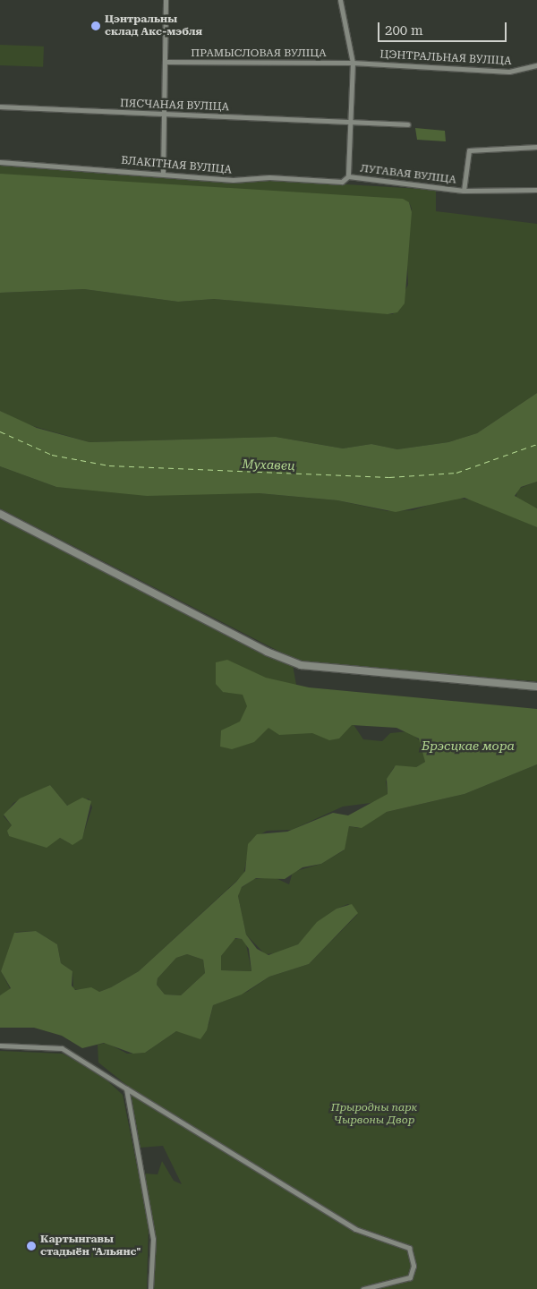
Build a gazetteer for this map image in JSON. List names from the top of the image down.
{
  "streets": {
    "street": [
      "ПРАМЫСЛОВАЯ ВУЛІЦА",
      "ЦЭНТРАЛЬНАЯ ВУЛІЦА",
      "ПЯСЧАНАЯ ВУЛІЦА",
      "БЛАКІТНАЯ ВУЛІЦА",
      "ЛУГАВАЯ ВУЛІЦА"
    ]
  },
  "crossings": [
    ["ПРАМЫСЛОВАЯ ВУЛІЦА", "ЦЭНТРАЛЬНАЯ ВУЛІЦА"],
    ["БЛАКІТНАЯ ВУЛІЦА", "ЛУГАВАЯ ВУЛІЦА"]
  ],
  "water": ["Мухавец", "Брэсцкае мора"],
  "parks": ["Прыродны парк Чырвоны Двор"],
  "places": ["Цэнтральны склад Акс-мэбля", "Картынгавы стадыён \"Альянс\""],
  "scale_bar": "200 m"
}
